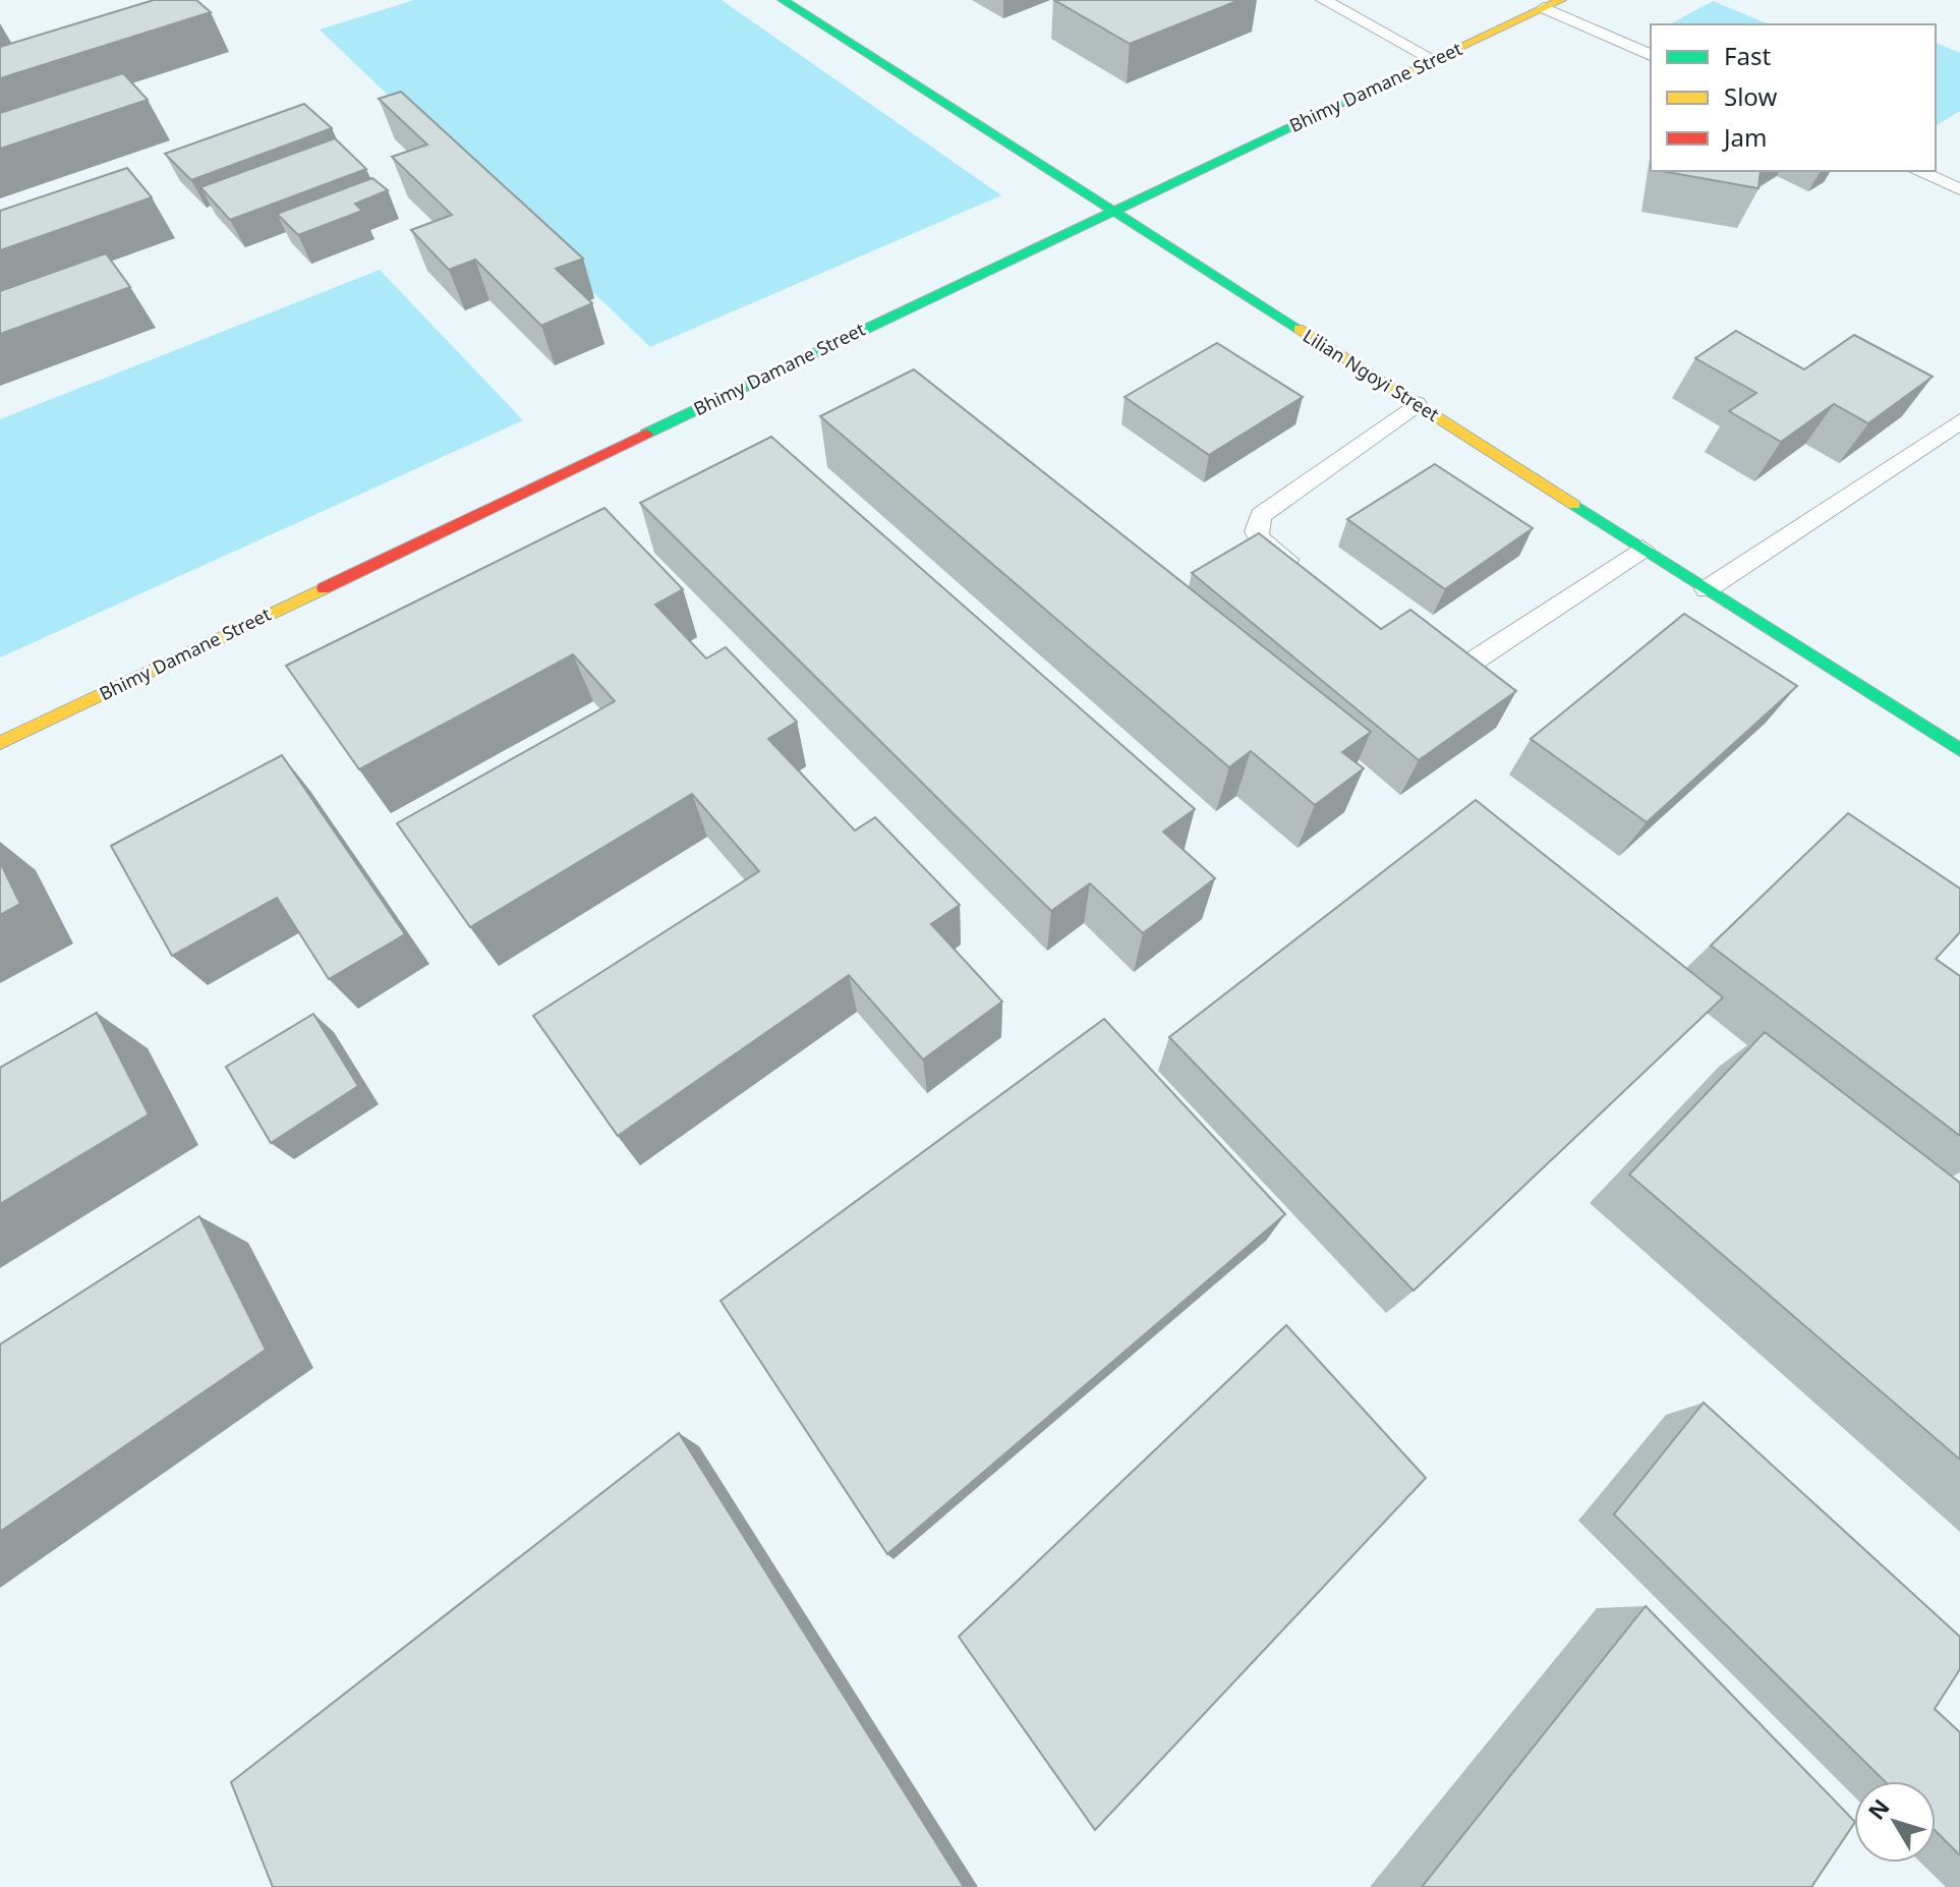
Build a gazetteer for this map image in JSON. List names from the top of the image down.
{
  "streets": {
    "main road": ["Bhimy Damane Street", "Lilian Ngoyi Street"]
  },
  "crossings": [
    ["Bhimy Damane Street", "Lilian Ngoyi Street"]
  ],
  "legend": ["Fast", "Slow", "Jam"],
  "north": "top left"
}
